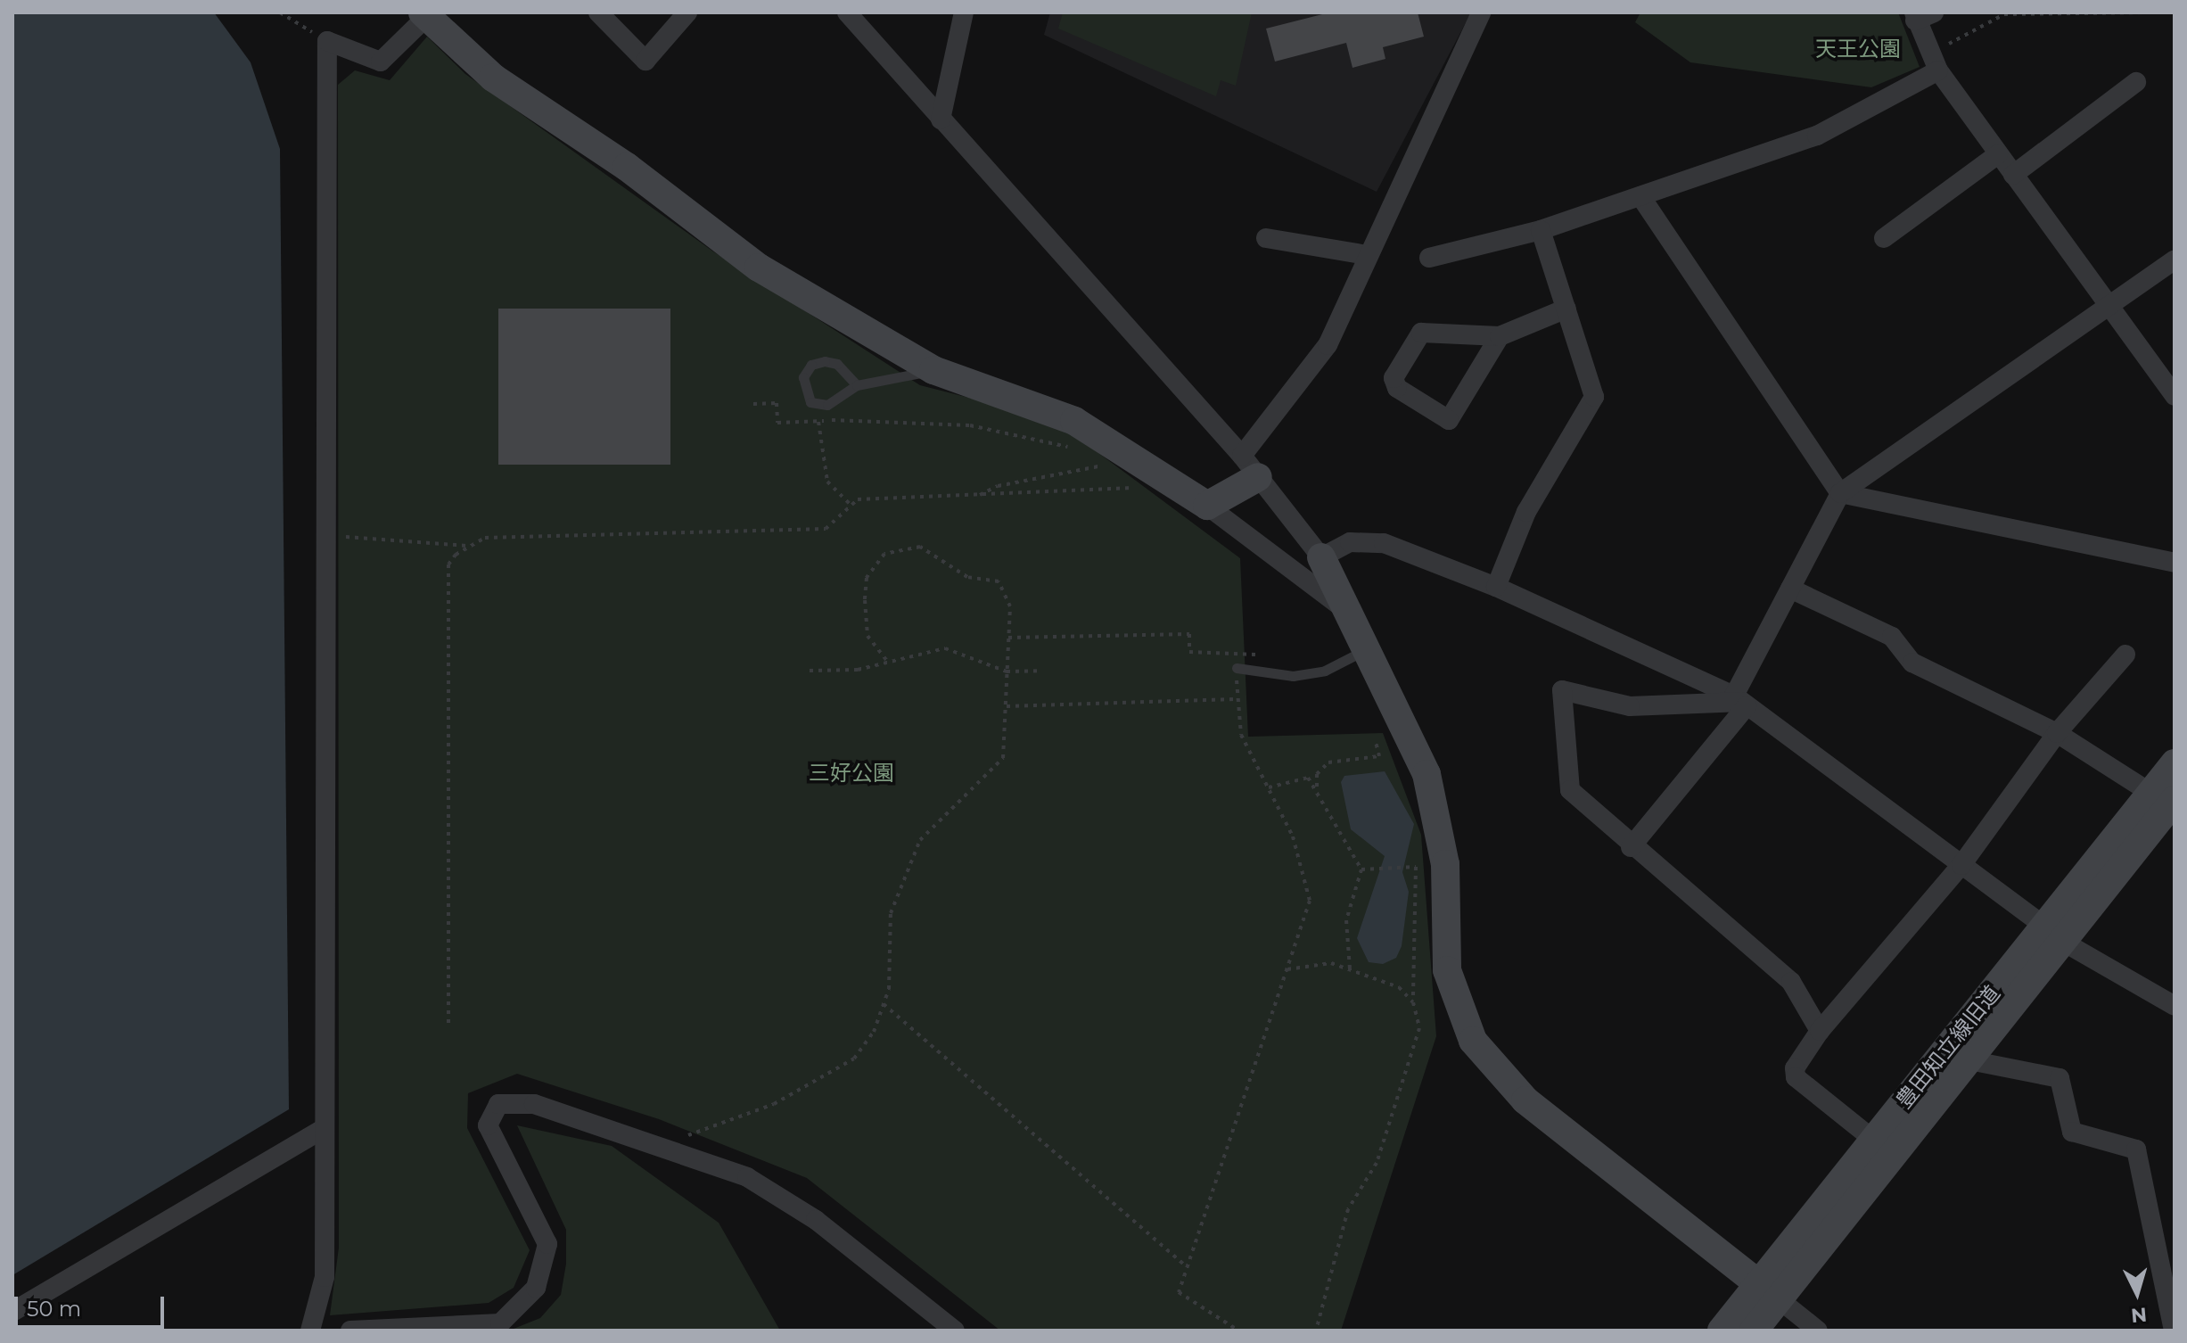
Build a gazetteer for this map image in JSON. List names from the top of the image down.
{
  "streets": {
    "street": ["豊田知立線旧道"]
  },
  "parks": ["天王公園", "三好公園"],
  "scale_bar": "50 m",
  "north": "bottom"
}
